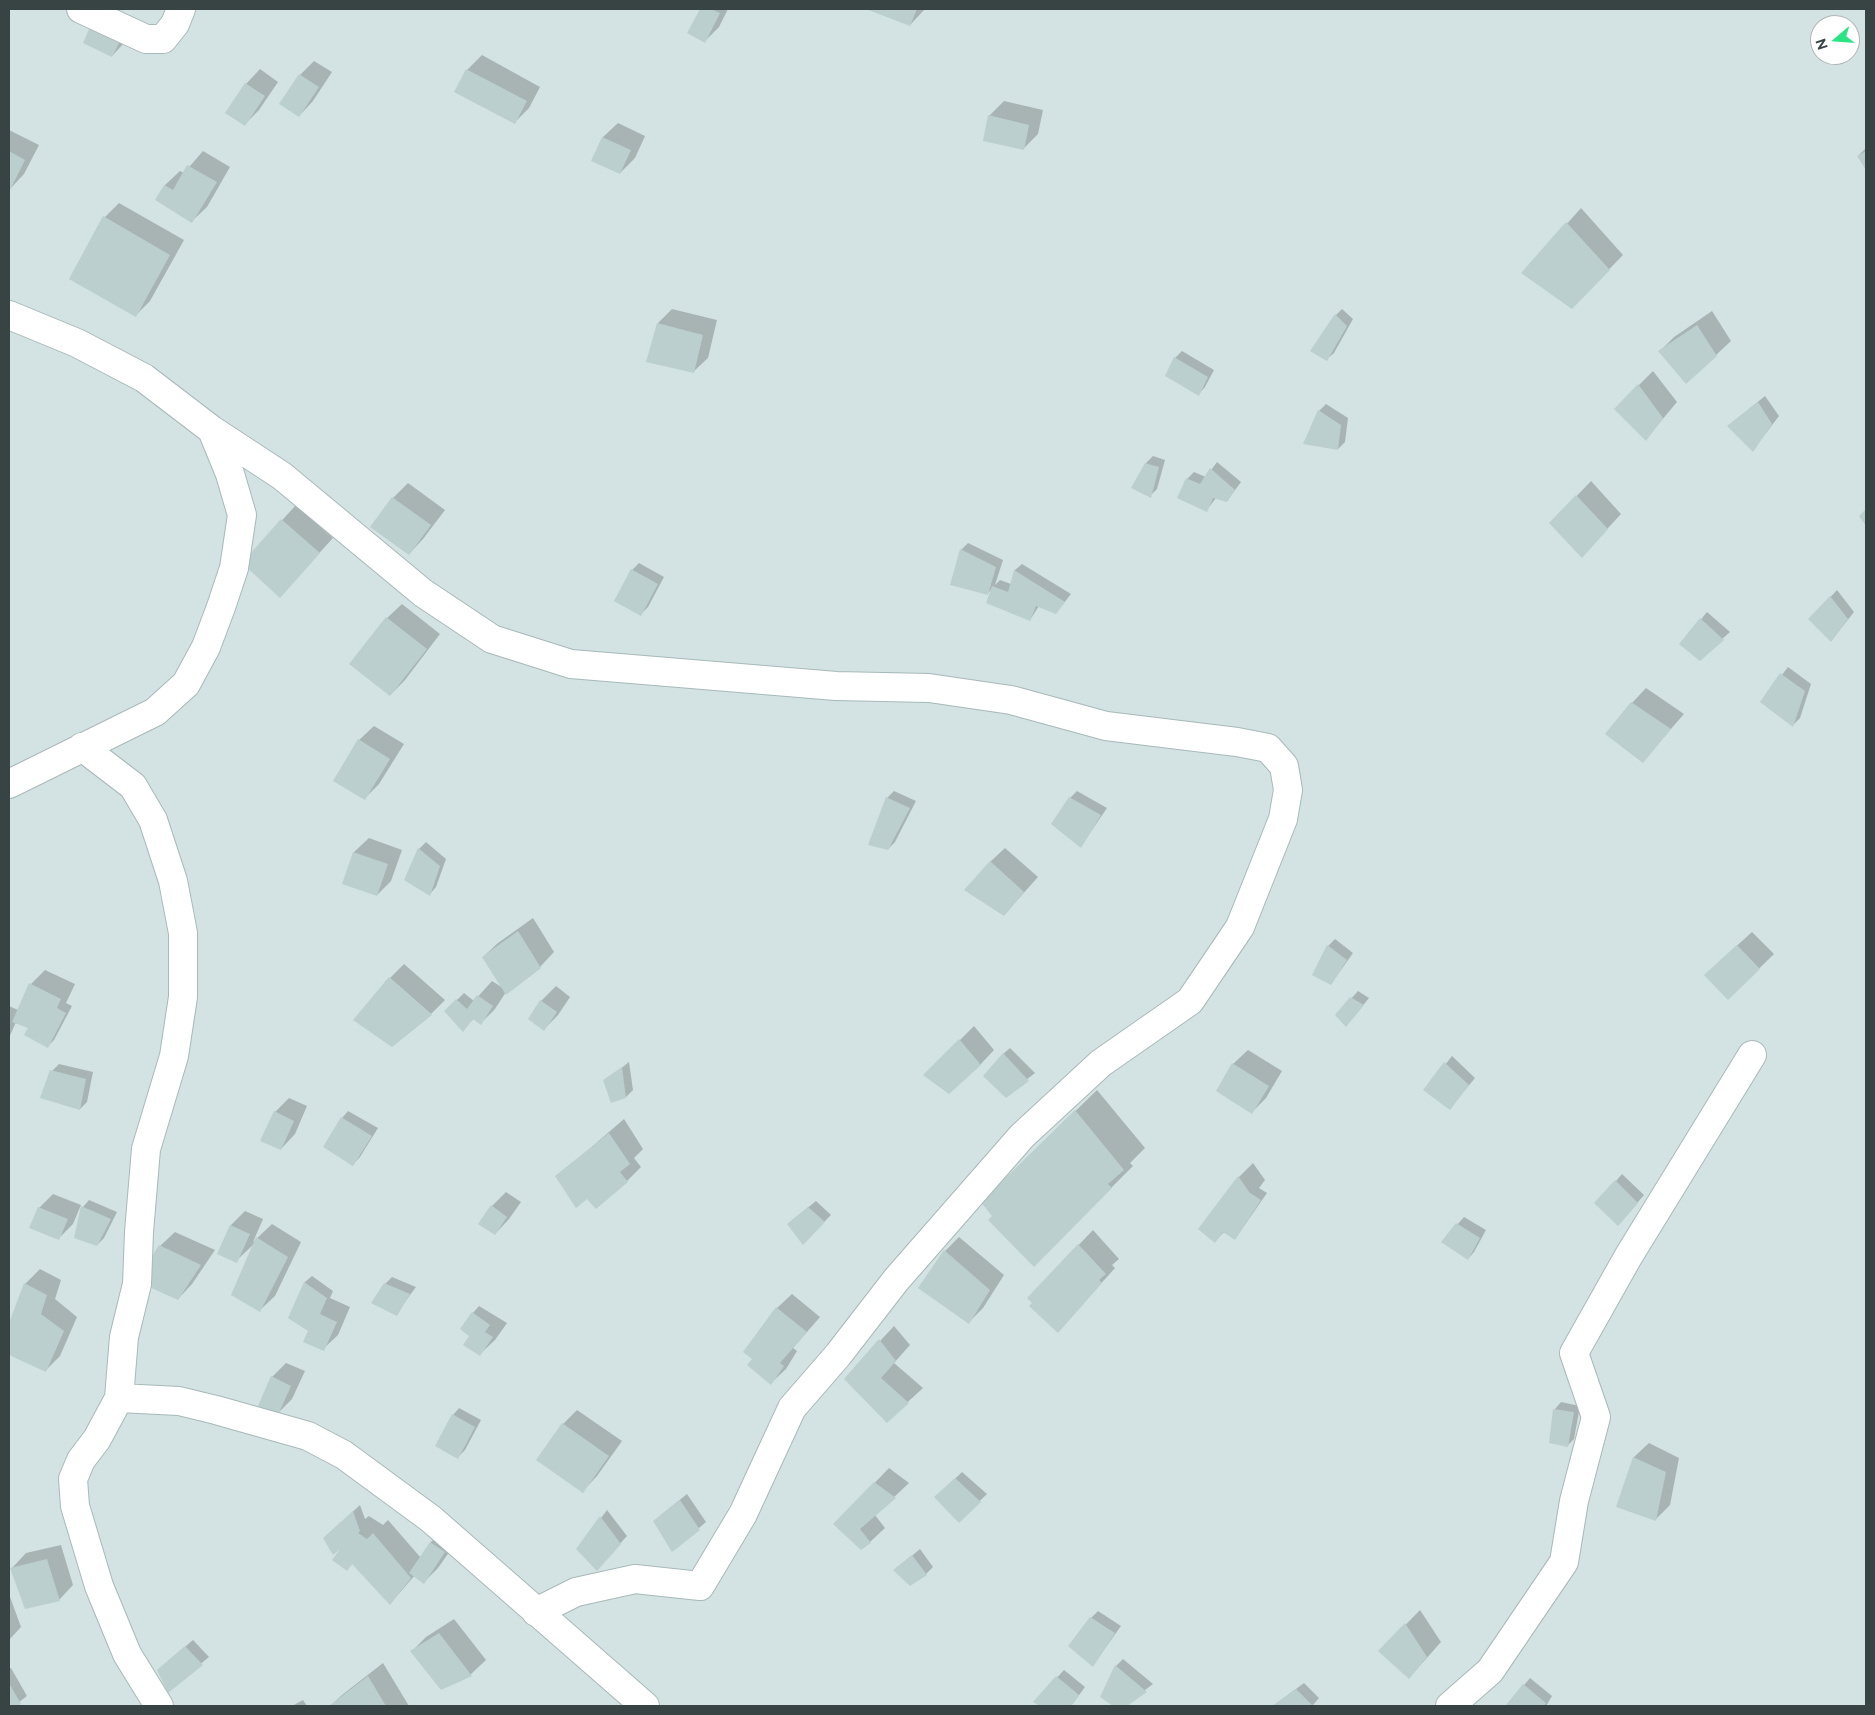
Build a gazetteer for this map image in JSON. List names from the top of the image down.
{
  "north": "left"
}
